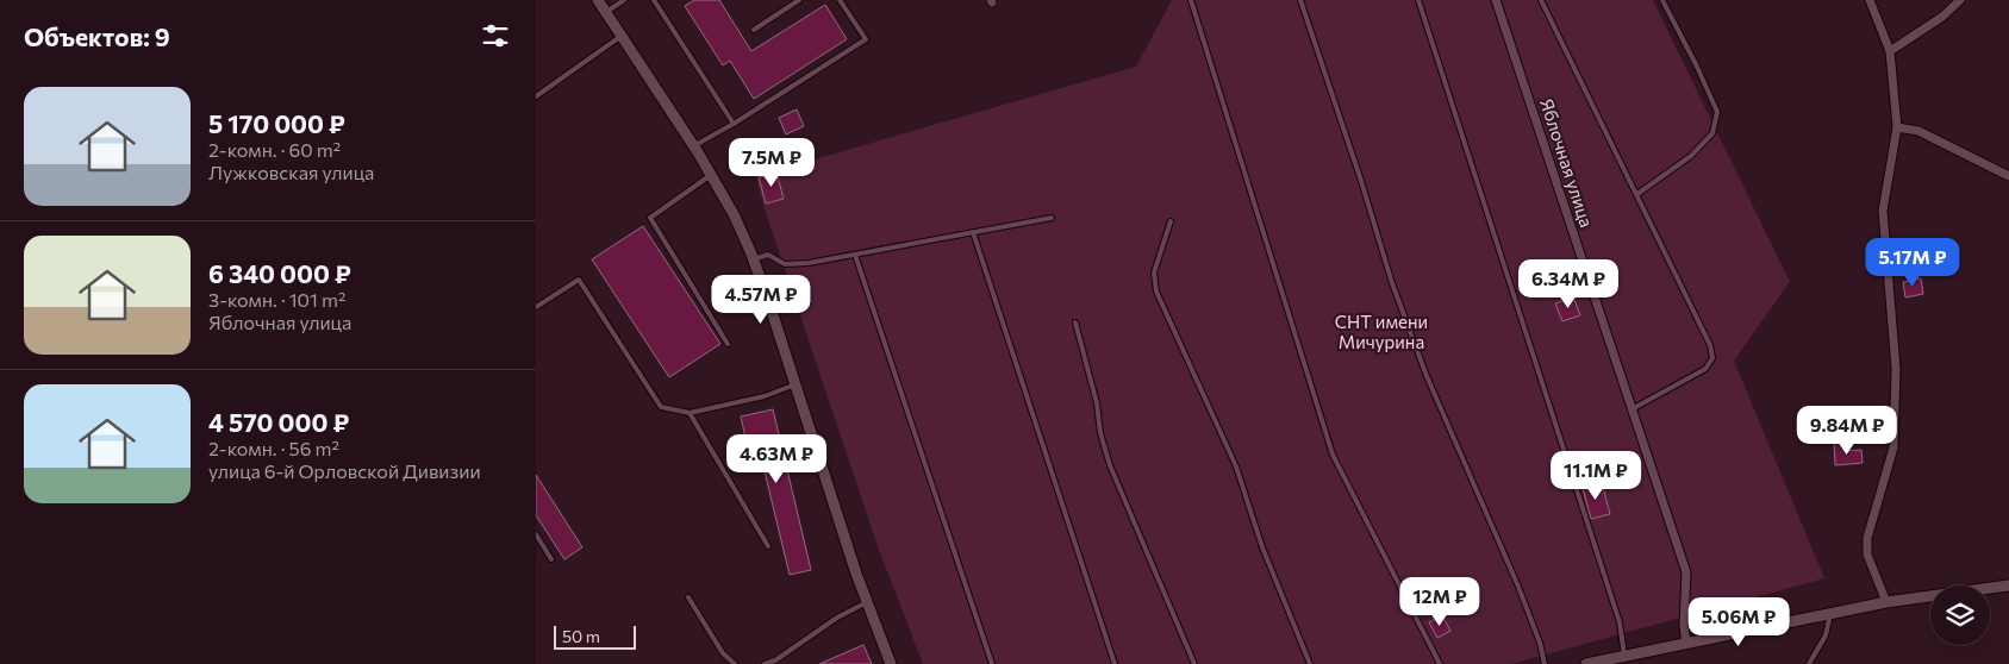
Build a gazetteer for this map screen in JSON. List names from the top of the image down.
{
  "streets": {
    "street": ["Яблочная улица"]
  },
  "parks": ["СНТ имени Мичурина"],
  "scale_bar": "50 m",
  "page": {
    "heading": "Объектов: 9",
    "list": [
      {
        "name": "5 170 000 ₽",
        "note": "2-комн. · 60 m² · Лужковская улица"
      },
      {
        "name": "6 340 000 ₽",
        "note": "3-комн. · 101 m² · Яблочная улица"
      },
      {
        "name": "4 570 000 ₽",
        "note": "2-комн. · 56 m² · улица 6-й Орловской Дивизии"
      }
    ],
    "price": [
      "7.5M ₽",
      "5.17M ₽",
      "6.34M ₽",
      "4.57M ₽",
      "9.84M ₽",
      "4.63M ₽",
      "11.1M ₽",
      "12M ₽",
      "5.06M ₽"
    ],
    "scale": "50 m"
  }
}
